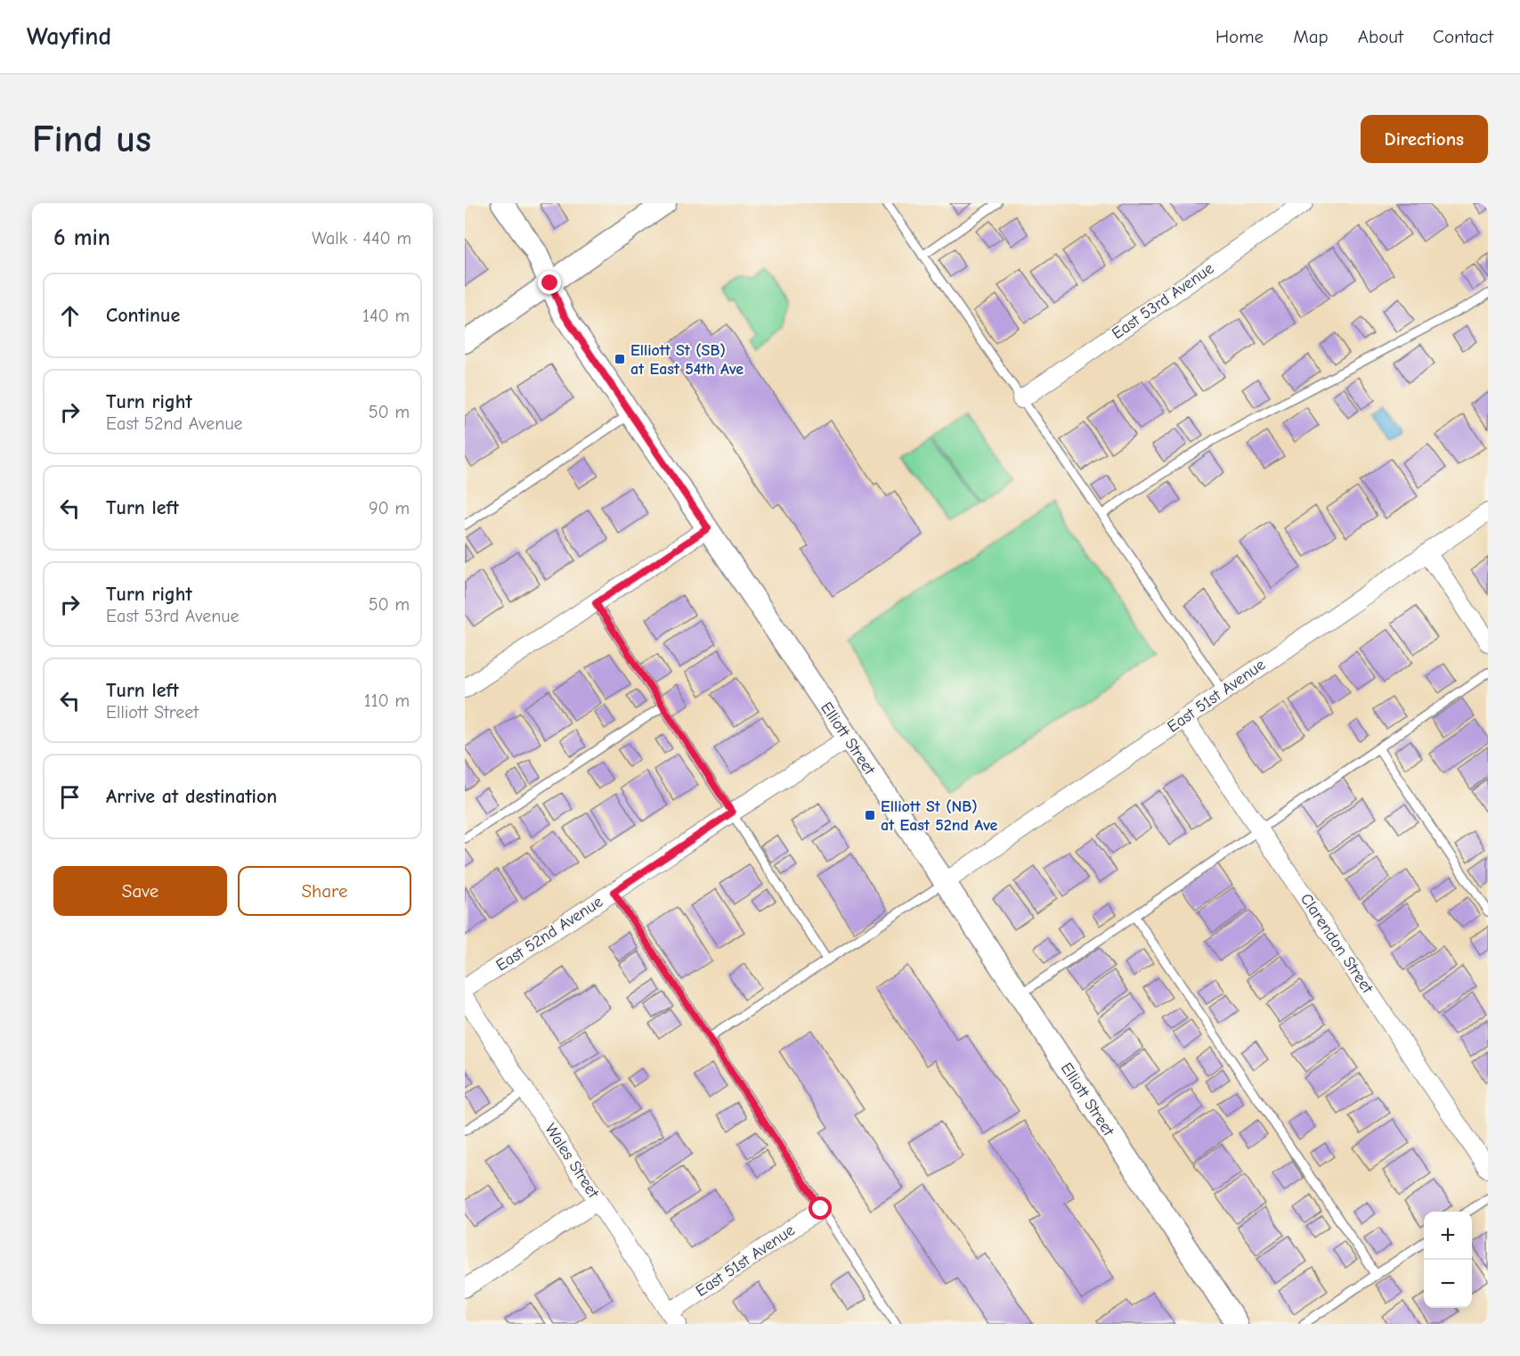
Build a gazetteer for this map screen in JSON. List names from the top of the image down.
{
  "streets": {
    "street": [
      "East 53rd Avenue",
      "East 51st Avenue",
      "Elliott Street",
      "East 52nd Avenue",
      "Clarendon Street",
      "Wales Street"
    ]
  },
  "crossings": [
    ["East 51st Avenue", "Elliott Street"],
    ["East 51st Avenue", "Clarendon Street"],
    ["East 51st Avenue", "Wales Street"],
    ["Elliott Street", "East 52nd Avenue"]
  ],
  "places": {
    "transit": ["Elliott St (SB) at East 54th Ave", "Elliott St (NB) at East 52nd Ave"]
  },
  "page": {
    "header": "Wayfind",
    "nav": [
      "Home",
      "Map",
      "About",
      "Contact"
    ],
    "buttons": [
      "Directions",
      ["Save", "Share"]
    ],
    "title": "Find us",
    "heading": ["6 min", "Walk · 440 m"],
    "list": [
      ["Continue", "140 m"],
      ["Turn right", "East 52nd Avenue", "50 m"],
      ["Turn left", "90 m"],
      ["Turn right", "East 53rd Avenue", "50 m"],
      ["Turn left", "Elliott Street", "110 m"],
      "Arrive at destination"
    ],
    "map_buttons": ["+", "−"]
  }
}
